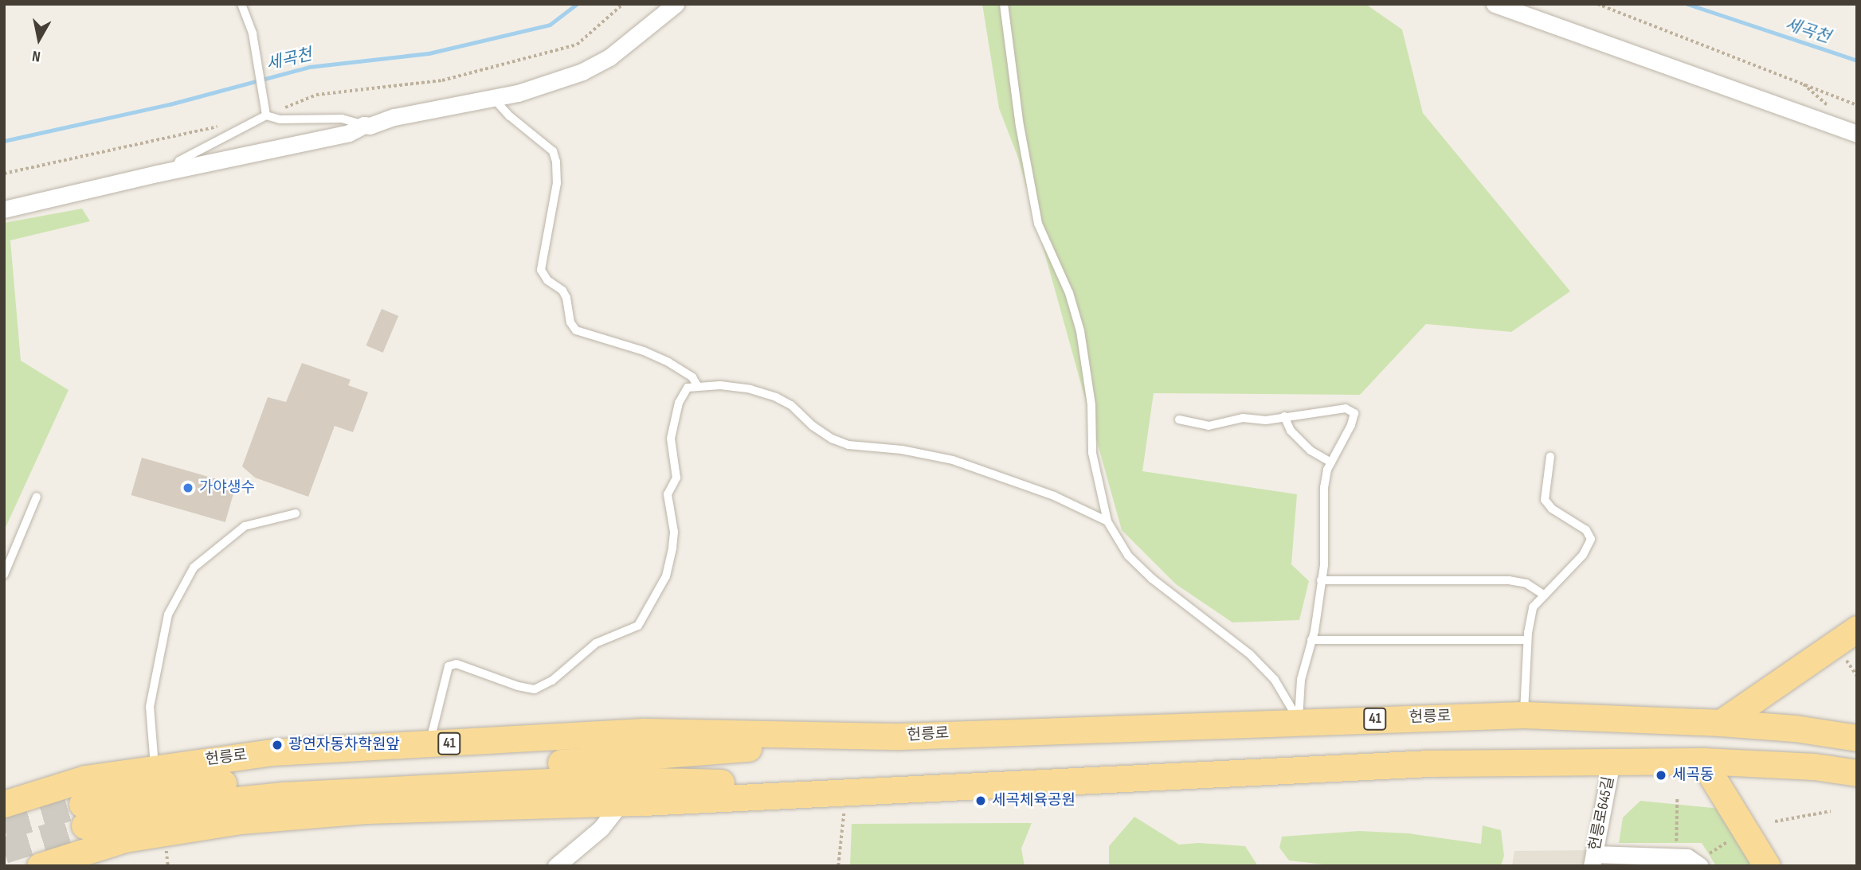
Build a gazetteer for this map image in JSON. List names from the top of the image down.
{
  "streets": {
    "main road": ["헌릉로", "41"],
    "street": ["헌릉로645길"]
  },
  "water": ["세곡천"],
  "places": [
    "가야생수",
    "광연자동차학원앞",
    "세곡동",
    "세곡체육공원"
  ],
  "north": "bottom"
}
